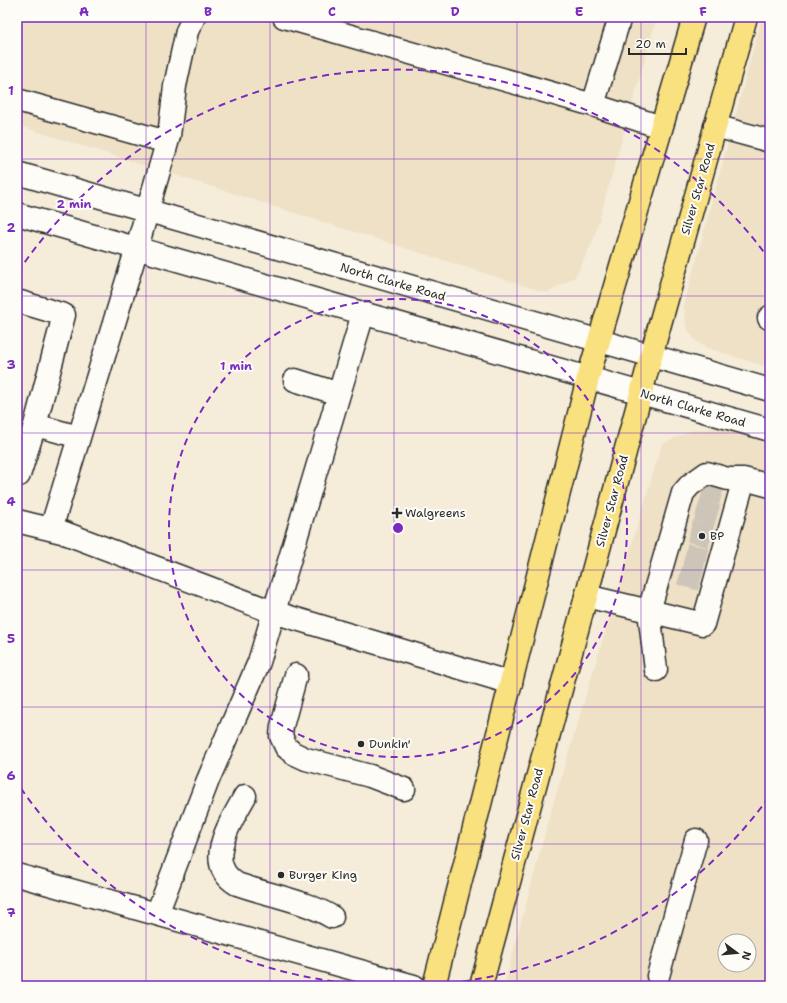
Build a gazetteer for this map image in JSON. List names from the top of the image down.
{
  "streets": {
    "main road": ["Silver Star Road"],
    "street": ["North Clarke Road"]
  },
  "crossings": [
    ["Silver Star Road", "North Clarke Road"]
  ],
  "places": {
    "health": ["Walgreens"],
    "other": ["BP", "Dunkin'", "Burger King"]
  },
  "scale_bar": "20 m",
  "north": "right",
  "grid": {
    "columns": [
      "A",
      "B",
      "C",
      "D",
      "E",
      "F"
    ],
    "rows": [
      "1",
      "2",
      "3",
      "4",
      "5",
      "6",
      "7"
    ]
  },
  "rings": ["2 min", "1 min"]
}
